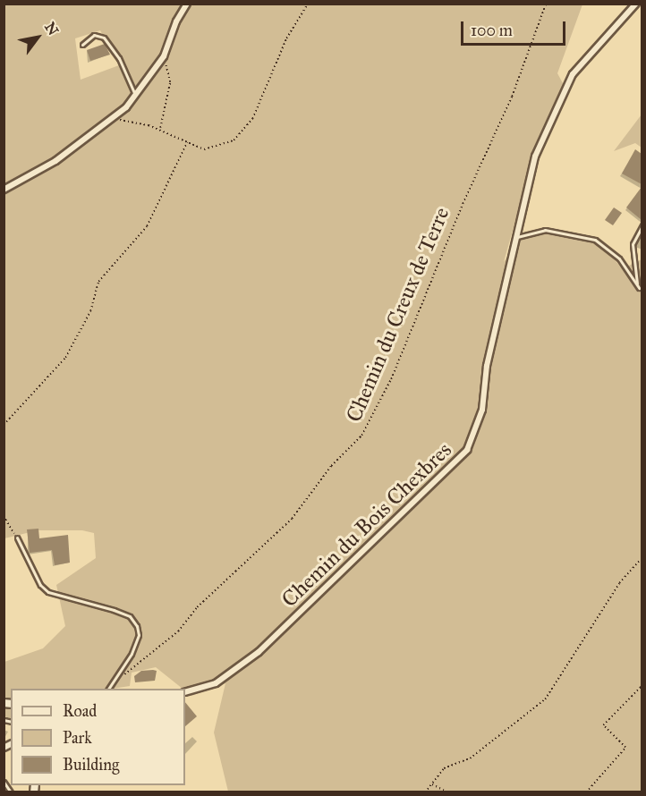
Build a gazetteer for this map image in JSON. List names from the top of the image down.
{
  "streets": {
    "street": ["Chemin du Bois Chexbres"],
    "path": ["Chemin du Creux de Terre"]
  },
  "legend": ["Road", "Park", "Building"],
  "scale_bar": "100 m",
  "north": "top right"
}
